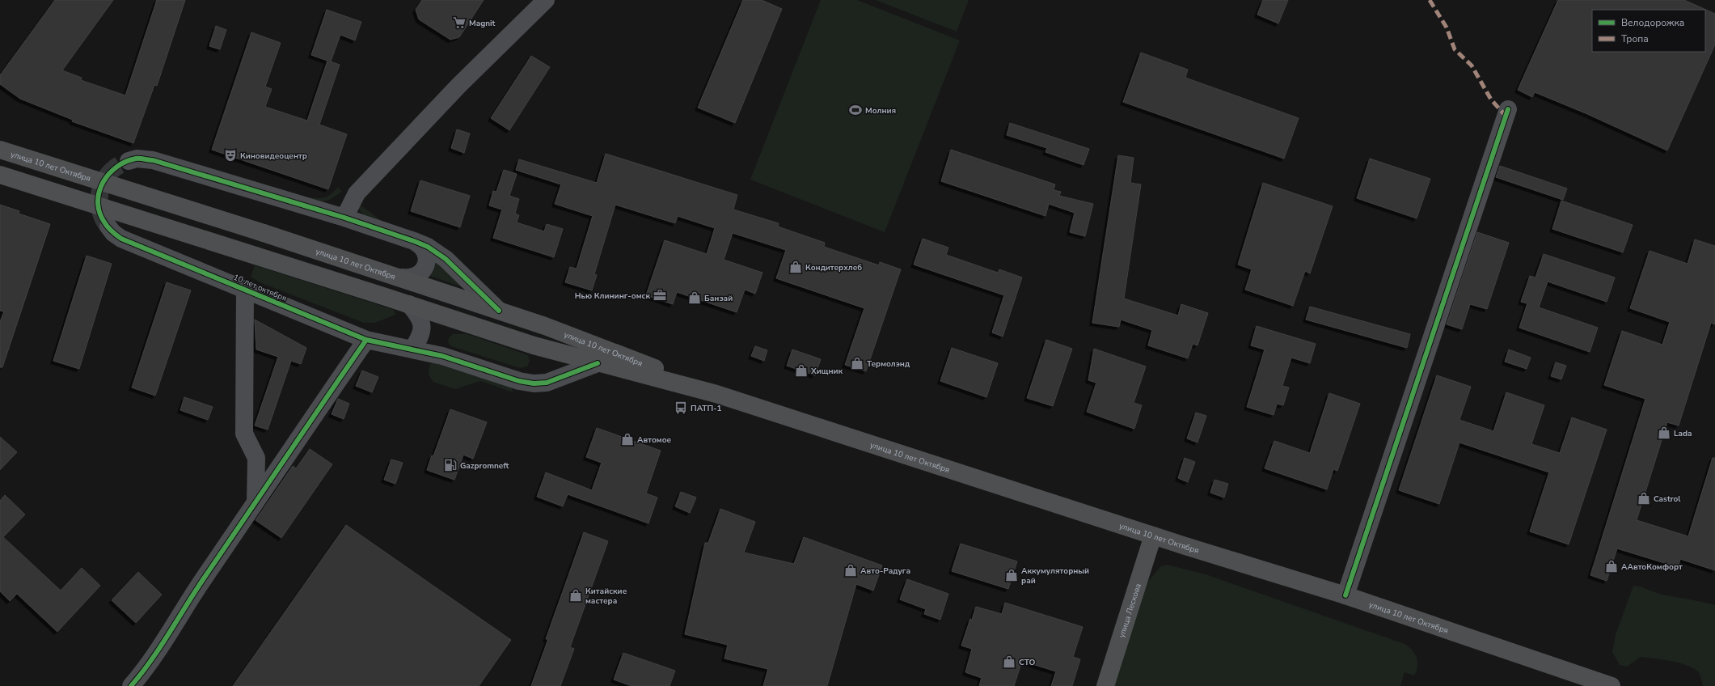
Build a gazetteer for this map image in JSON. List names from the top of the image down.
{
  "streets": {
    "main road": ["улица 10 лет Октября", "улица Лескова"],
    "street": ["10 лет октября"]
  },
  "crossings": [
    ["улица 10 лет Октября", "10 лет октября"],
    ["улица 10 лет Октября", "улица Лескова"]
  ],
  "places": {
    "supermarket": ["Magnit"],
    "sports": ["Молния"],
    "theatre": ["Киновидеоцентр"],
    "shop": [
      "Кондитерхлеб",
      "Банзай",
      "Термолэнд",
      "Хищник",
      "Lada",
      "Автомое",
      "Castrol",
      "ААвтоКомфорт",
      "Авто-Радуга",
      "Аккумуляторный рай",
      "Китайские мастера",
      "СТО"
    ],
    "office": ["Нью Клининг-омск"],
    "bus stop": ["ПАТП-1"],
    "fuel station": ["Gazpromneft"]
  },
  "legend": ["Велодорожка", "Тропа"]
}
